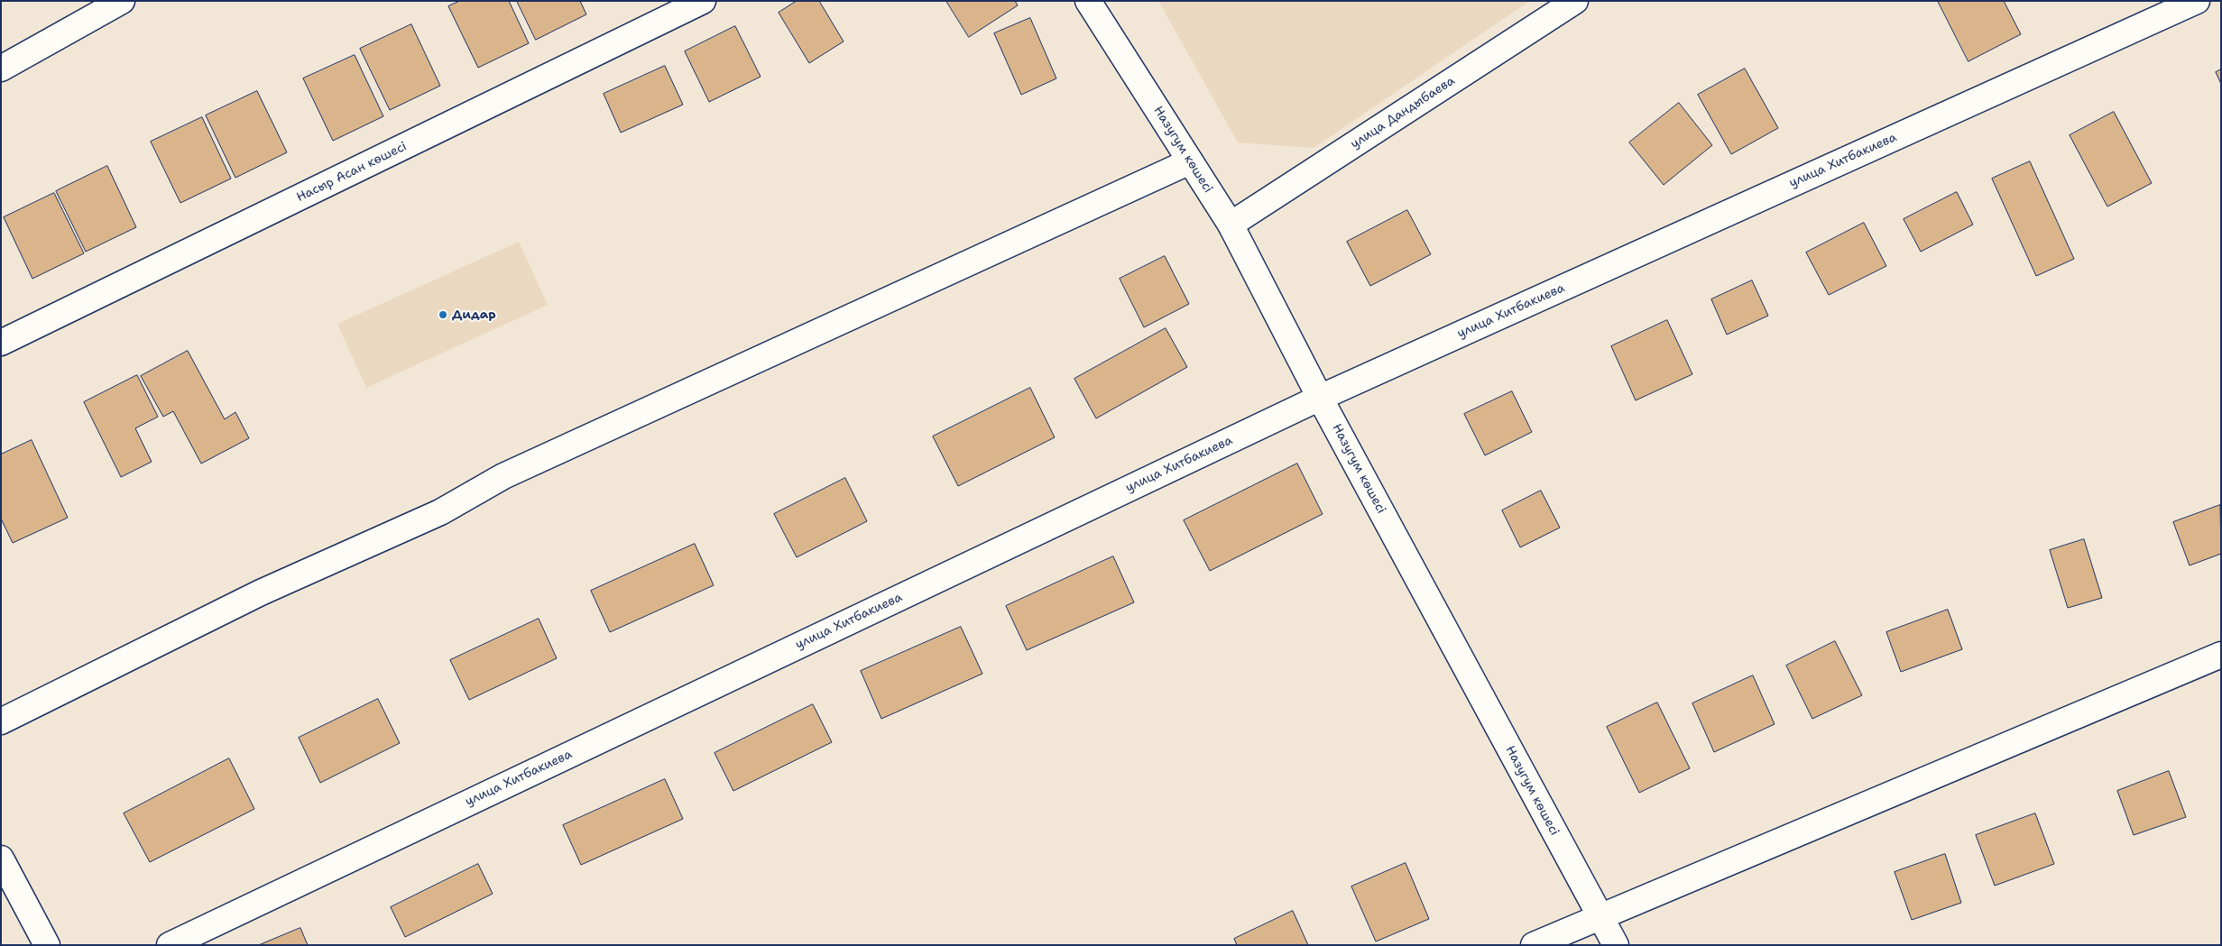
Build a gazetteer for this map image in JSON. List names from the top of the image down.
{
  "streets": {
    "street": [
      "улица Дандыбаева",
      "Назугум көшесі",
      "улица Хитбакиева",
      "Насыр Асан көшесі"
    ]
  },
  "crossings": [
    ["улица Дандыбаева", "Назугум көшесі"],
    ["Назугум көшесі", "улица Хитбакиева"]
  ],
  "places": ["Дидар"]
}
